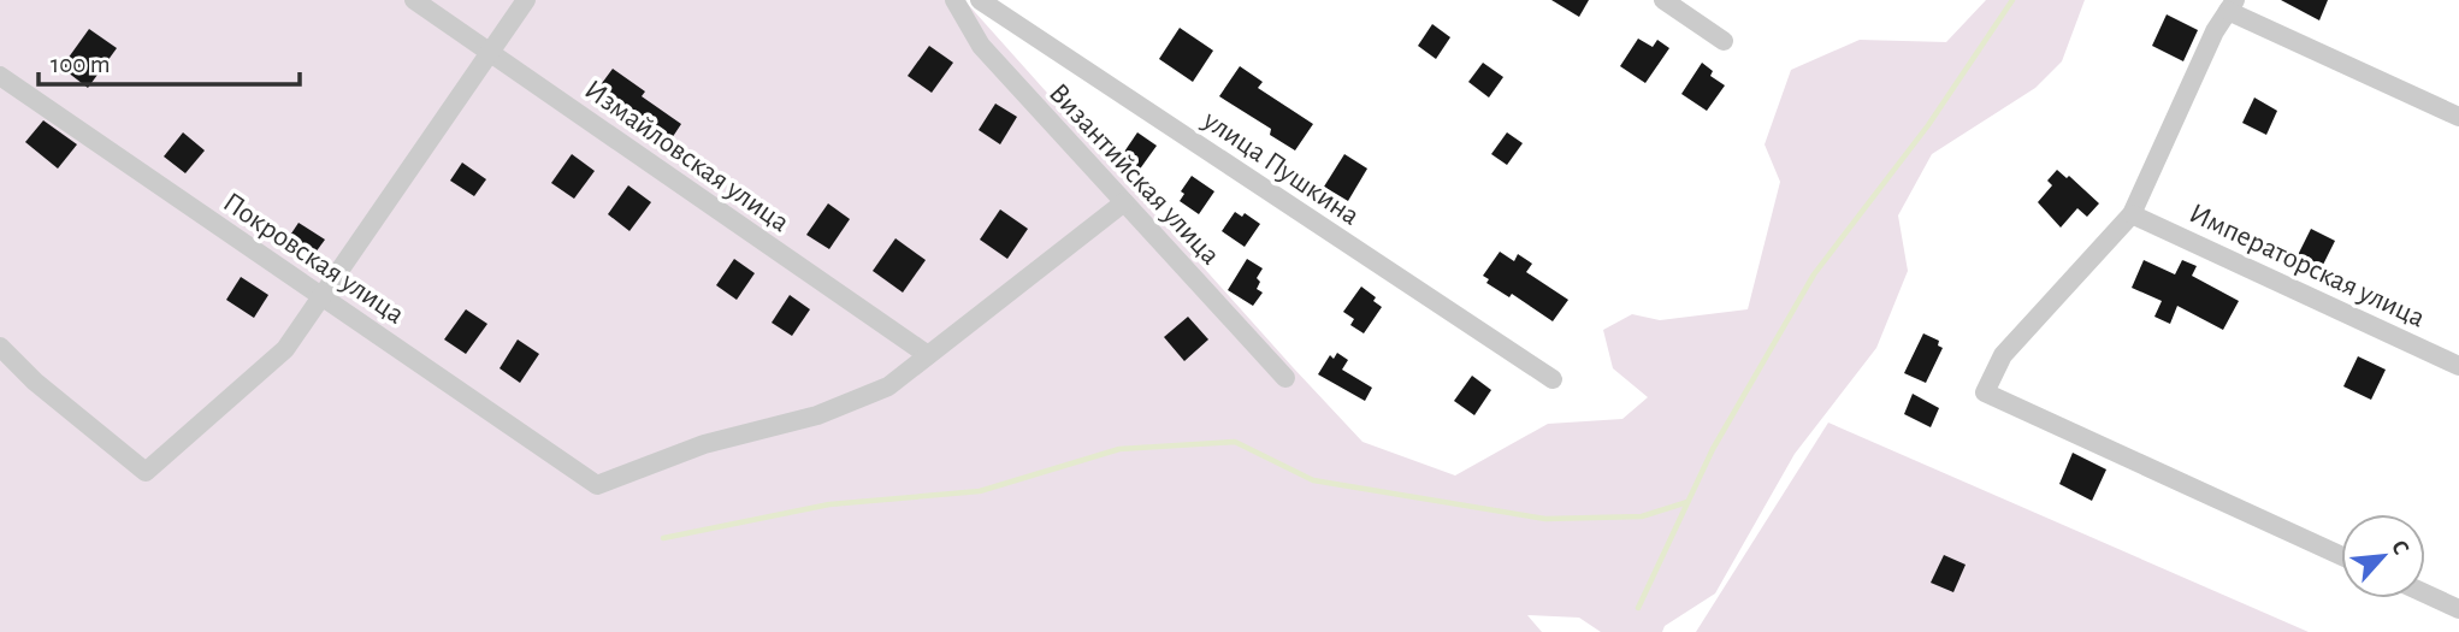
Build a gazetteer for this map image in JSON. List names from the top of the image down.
{
  "streets": {
    "street": [
      "Измайловская улица",
      "улица Пушкина",
      "Византийская улица",
      "Покровская улица",
      "Императорская улица"
    ]
  },
  "crossings": [
    ["Измайловская улица", "Покровская улица"]
  ],
  "scale_bar": "100 m",
  "north": "top right"
}
